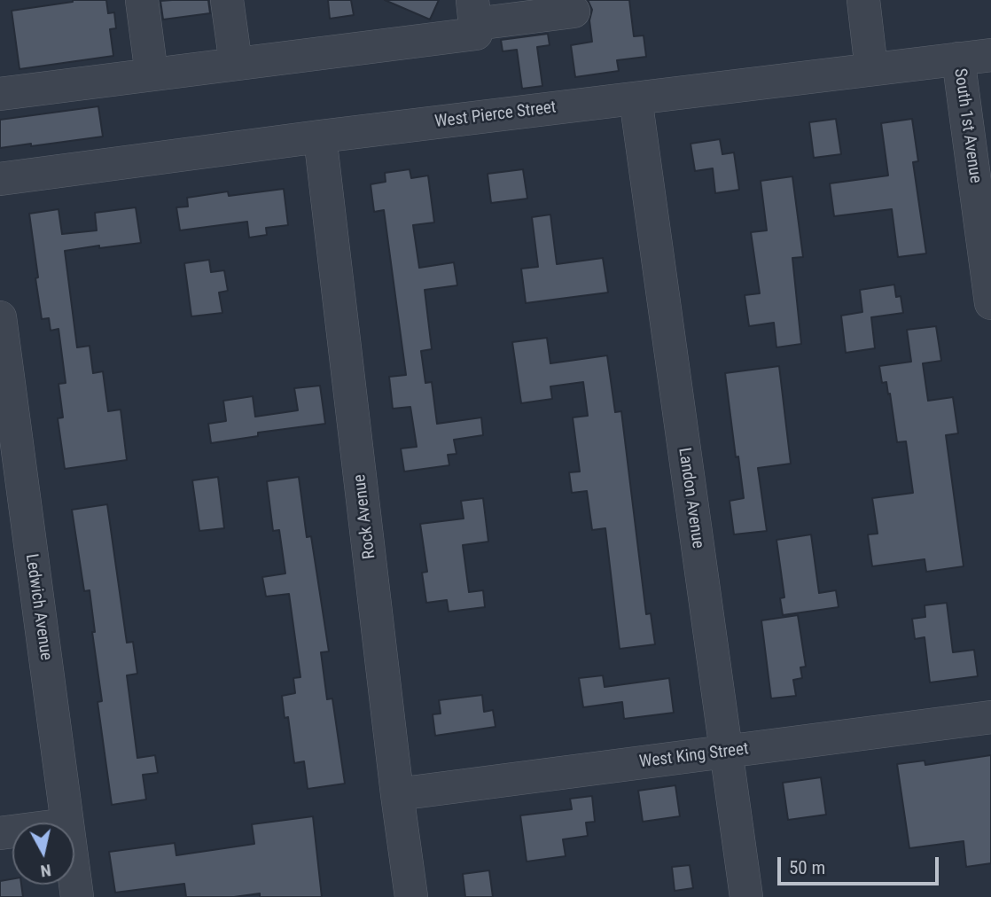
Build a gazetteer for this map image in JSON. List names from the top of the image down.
{
  "streets": {
    "street": [
      "West Pierce Street",
      "South 1st Avenue",
      "Landon Avenue",
      "Rock Avenue",
      "Ledwich Avenue",
      "West King Street"
    ]
  },
  "crossings": [
    ["West Pierce Street", "South 1st Avenue"],
    ["West Pierce Street", "Landon Avenue"],
    ["West Pierce Street", "Rock Avenue"],
    ["Landon Avenue", "West King Street"],
    ["Rock Avenue", "West King Street"]
  ],
  "scale_bar": "50 m",
  "north": "bottom"
}
